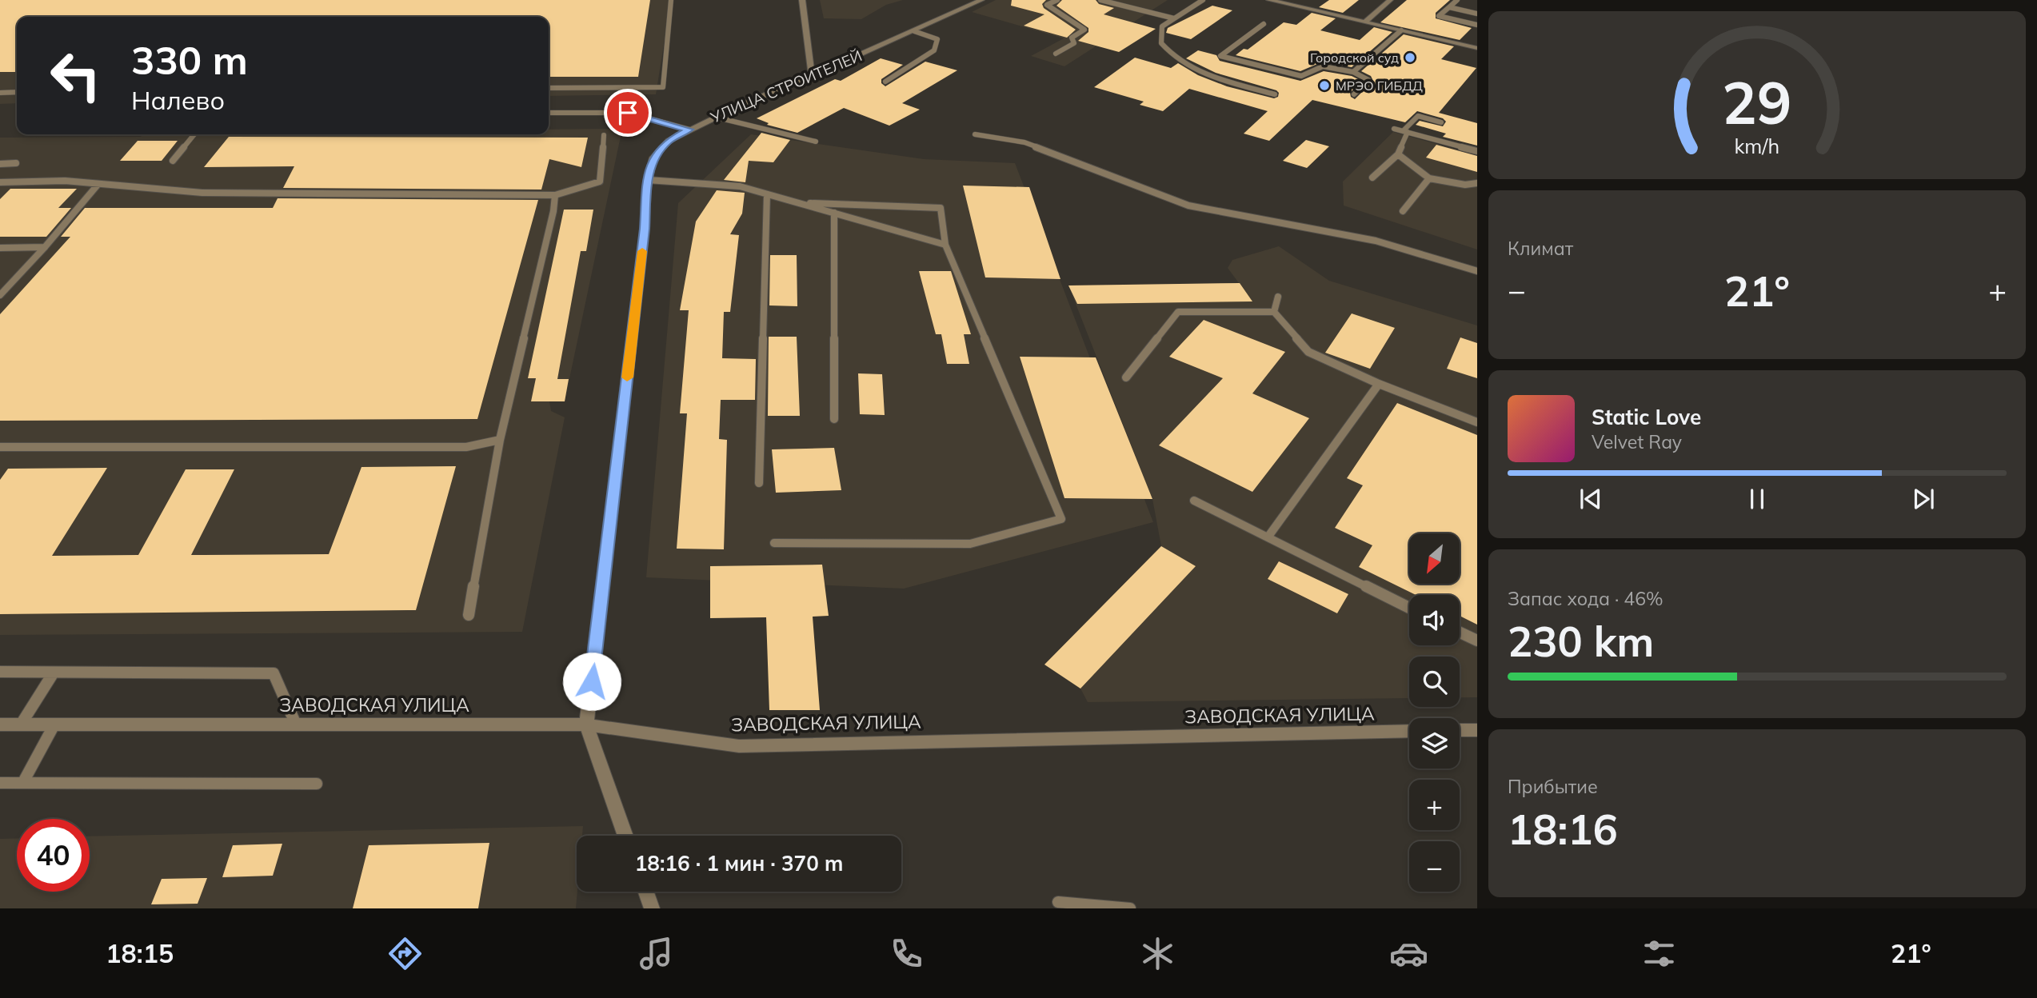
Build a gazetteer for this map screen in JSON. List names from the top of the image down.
{
  "streets": {
    "street": ["УЛИЦА СТРОИТЕЛЕЙ", "ЗАВОДСКАЯ УЛИЦА"]
  },
  "crossings": [
    ["УЛИЦА СТРОИТЕЛЕЙ", "ЗАВОДСКАЯ УЛИЦА"]
  ],
  "places": ["Городской суд", "МРЭО ГИБДД"],
  "north": "bottom left",
  "page": {
    "turn": ["330 m", "Налево"],
    "tile": [
      "Климат",
      ["Запас хода · 46%", "230 km"],
      ["Прибытие", "18:16"]
    ],
    "heat": ["−", "21°", "+"],
    "song": ["Static Love", "Velvet Ray"],
    "map_buttons": ["+", "−"],
    "limit": "40",
    "trip": "18:16 · 1 мин · 370 m",
    "tabs": ["18:15", "21°"],
    "gauge": ["29", "km/h"]
  }
}
